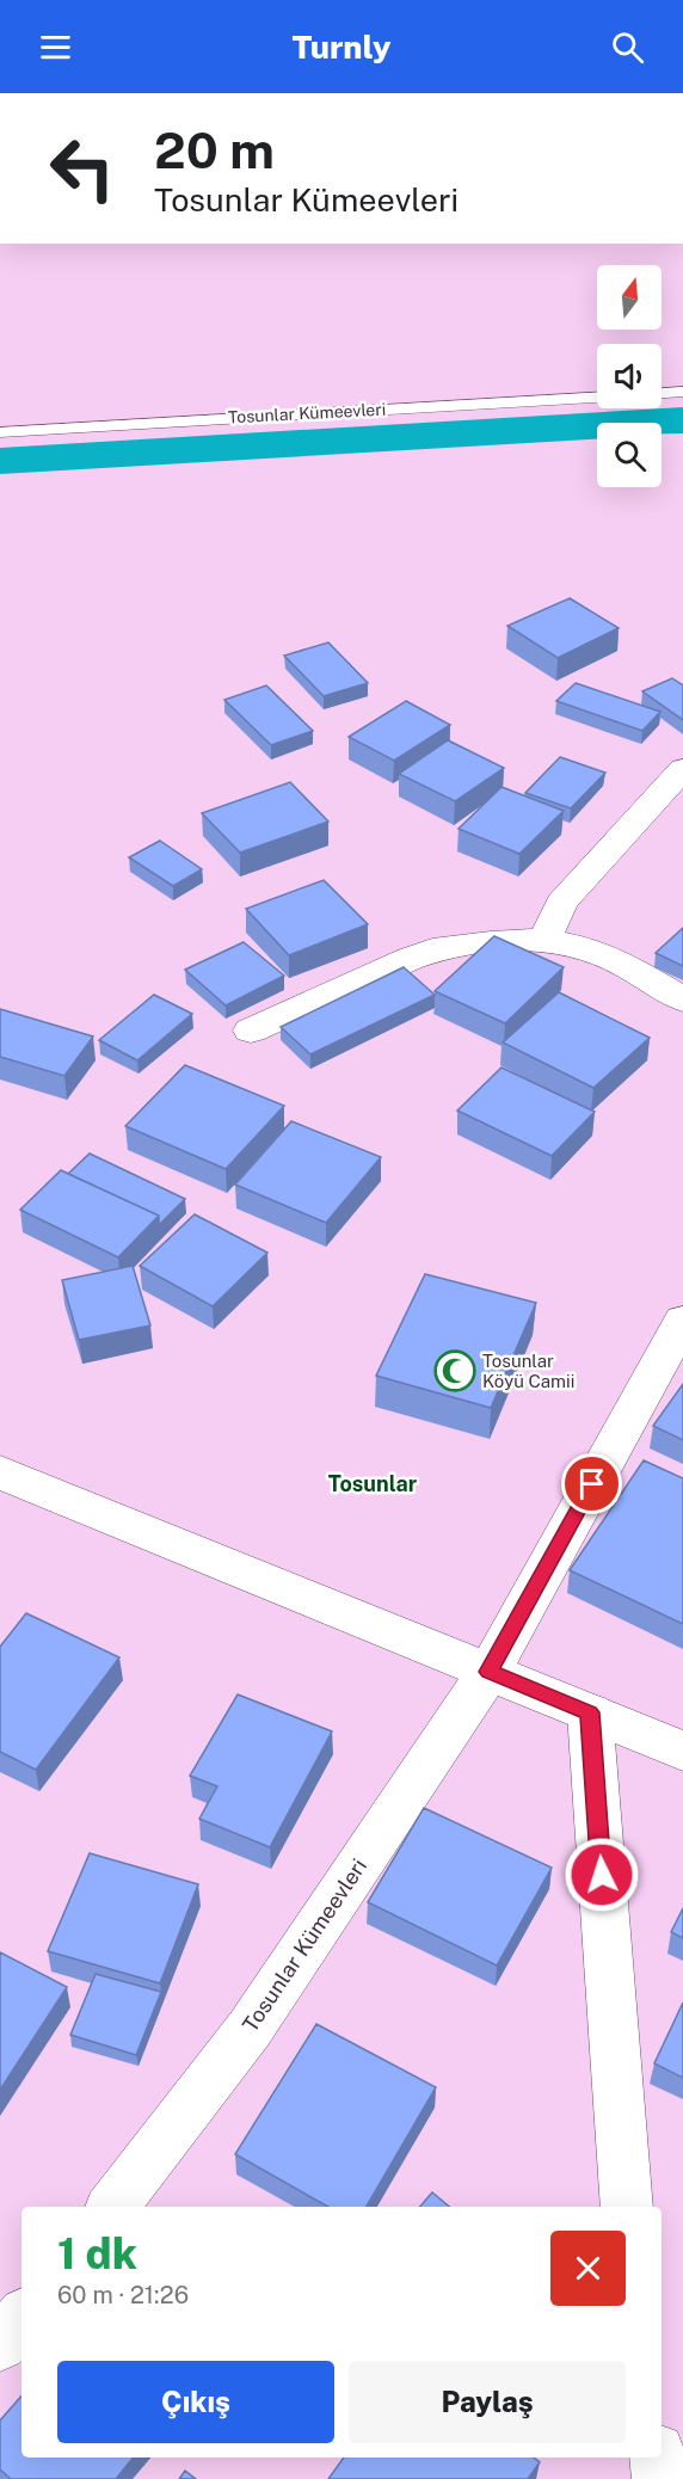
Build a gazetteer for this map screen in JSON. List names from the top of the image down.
{
  "streets": {
    "street": ["Tosunlar Kümeevleri"]
  },
  "districts": ["Tosunlar"],
  "places": {
    "mosque": ["Tosunlar Köyü Camii"]
  },
  "north": "top",
  "page": {
    "header": "Turnly",
    "turn": ["20 m", "Tosunlar Kümeevleri"],
    "heading": ["1 dk", "60 m · 21:26"],
    "buttons": ["Çıkış", "Paylaş"]
  }
}
